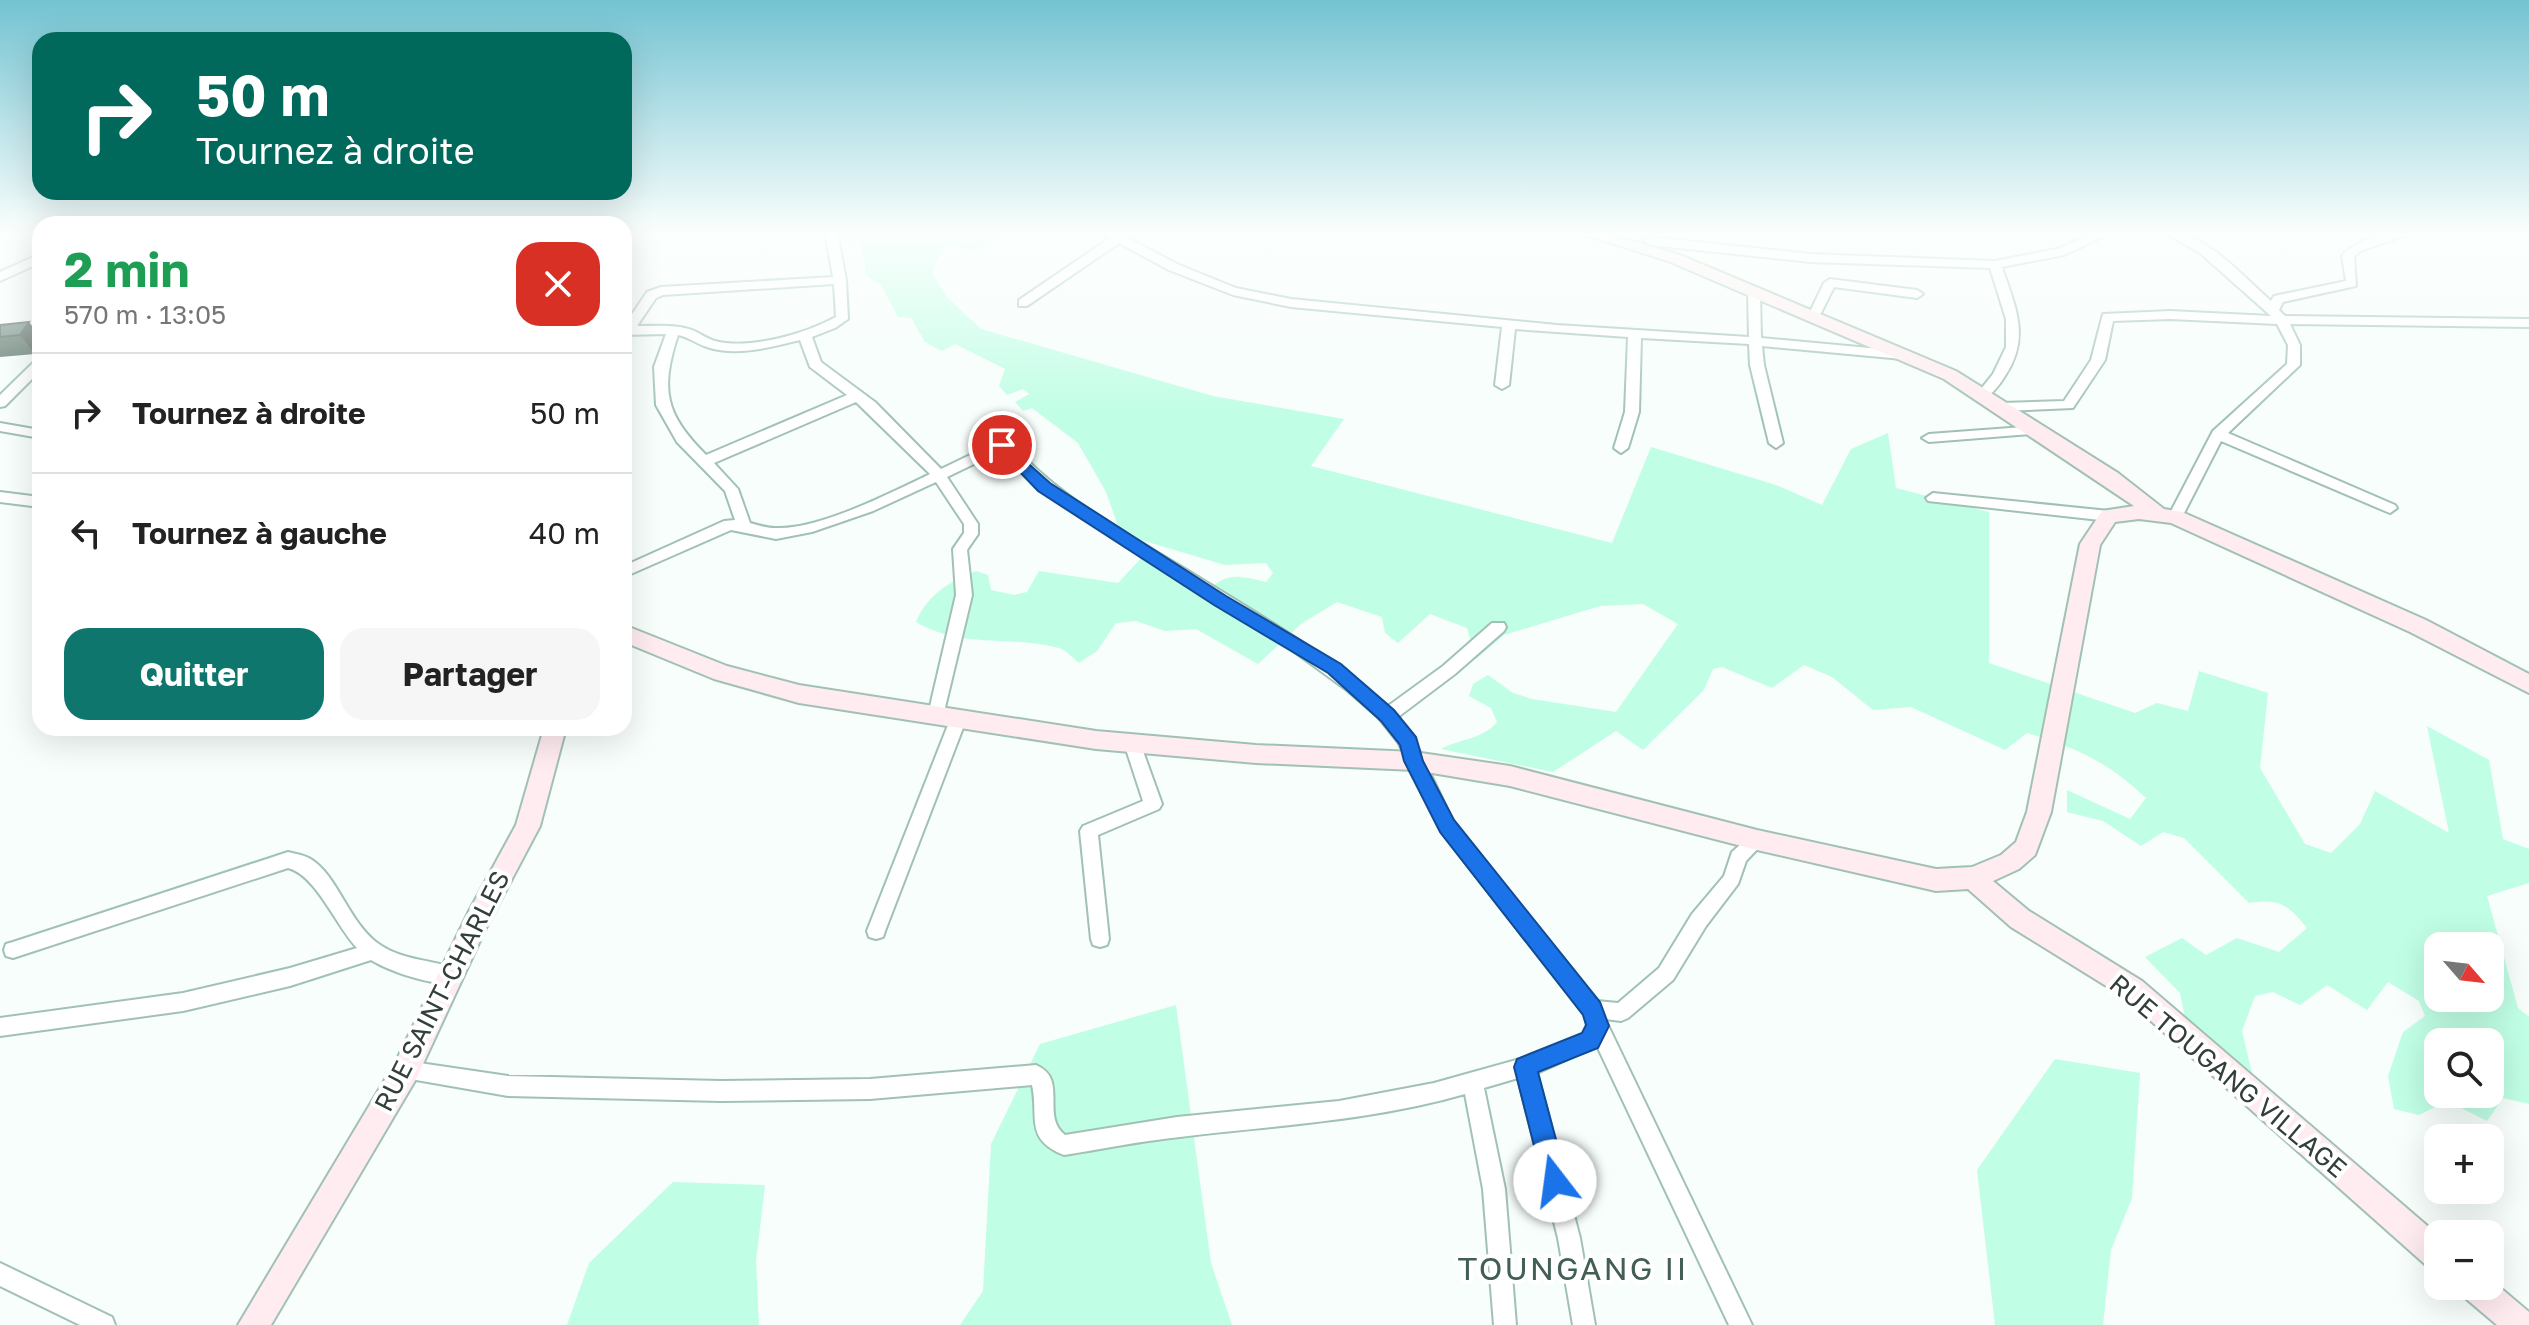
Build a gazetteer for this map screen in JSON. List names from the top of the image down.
{
  "streets": {
    "street": ["RUE SAINT-CHARLES", "RUE TOUGANG VILLAGE"]
  },
  "districts": ["TOUNGANG II"],
  "north": "bottom right",
  "page": {
    "turn": ["50 m", "Tournez à droite"],
    "heading": ["2 min", "570 m · 13:05"],
    "list": [
      {
        "name": "Tournez à droite",
        "value": "50 m"
      },
      {
        "name": "Tournez à gauche",
        "value": "40 m"
      }
    ],
    "buttons": ["Quitter", "Partager"],
    "map_buttons": ["+", "−"]
  }
}
